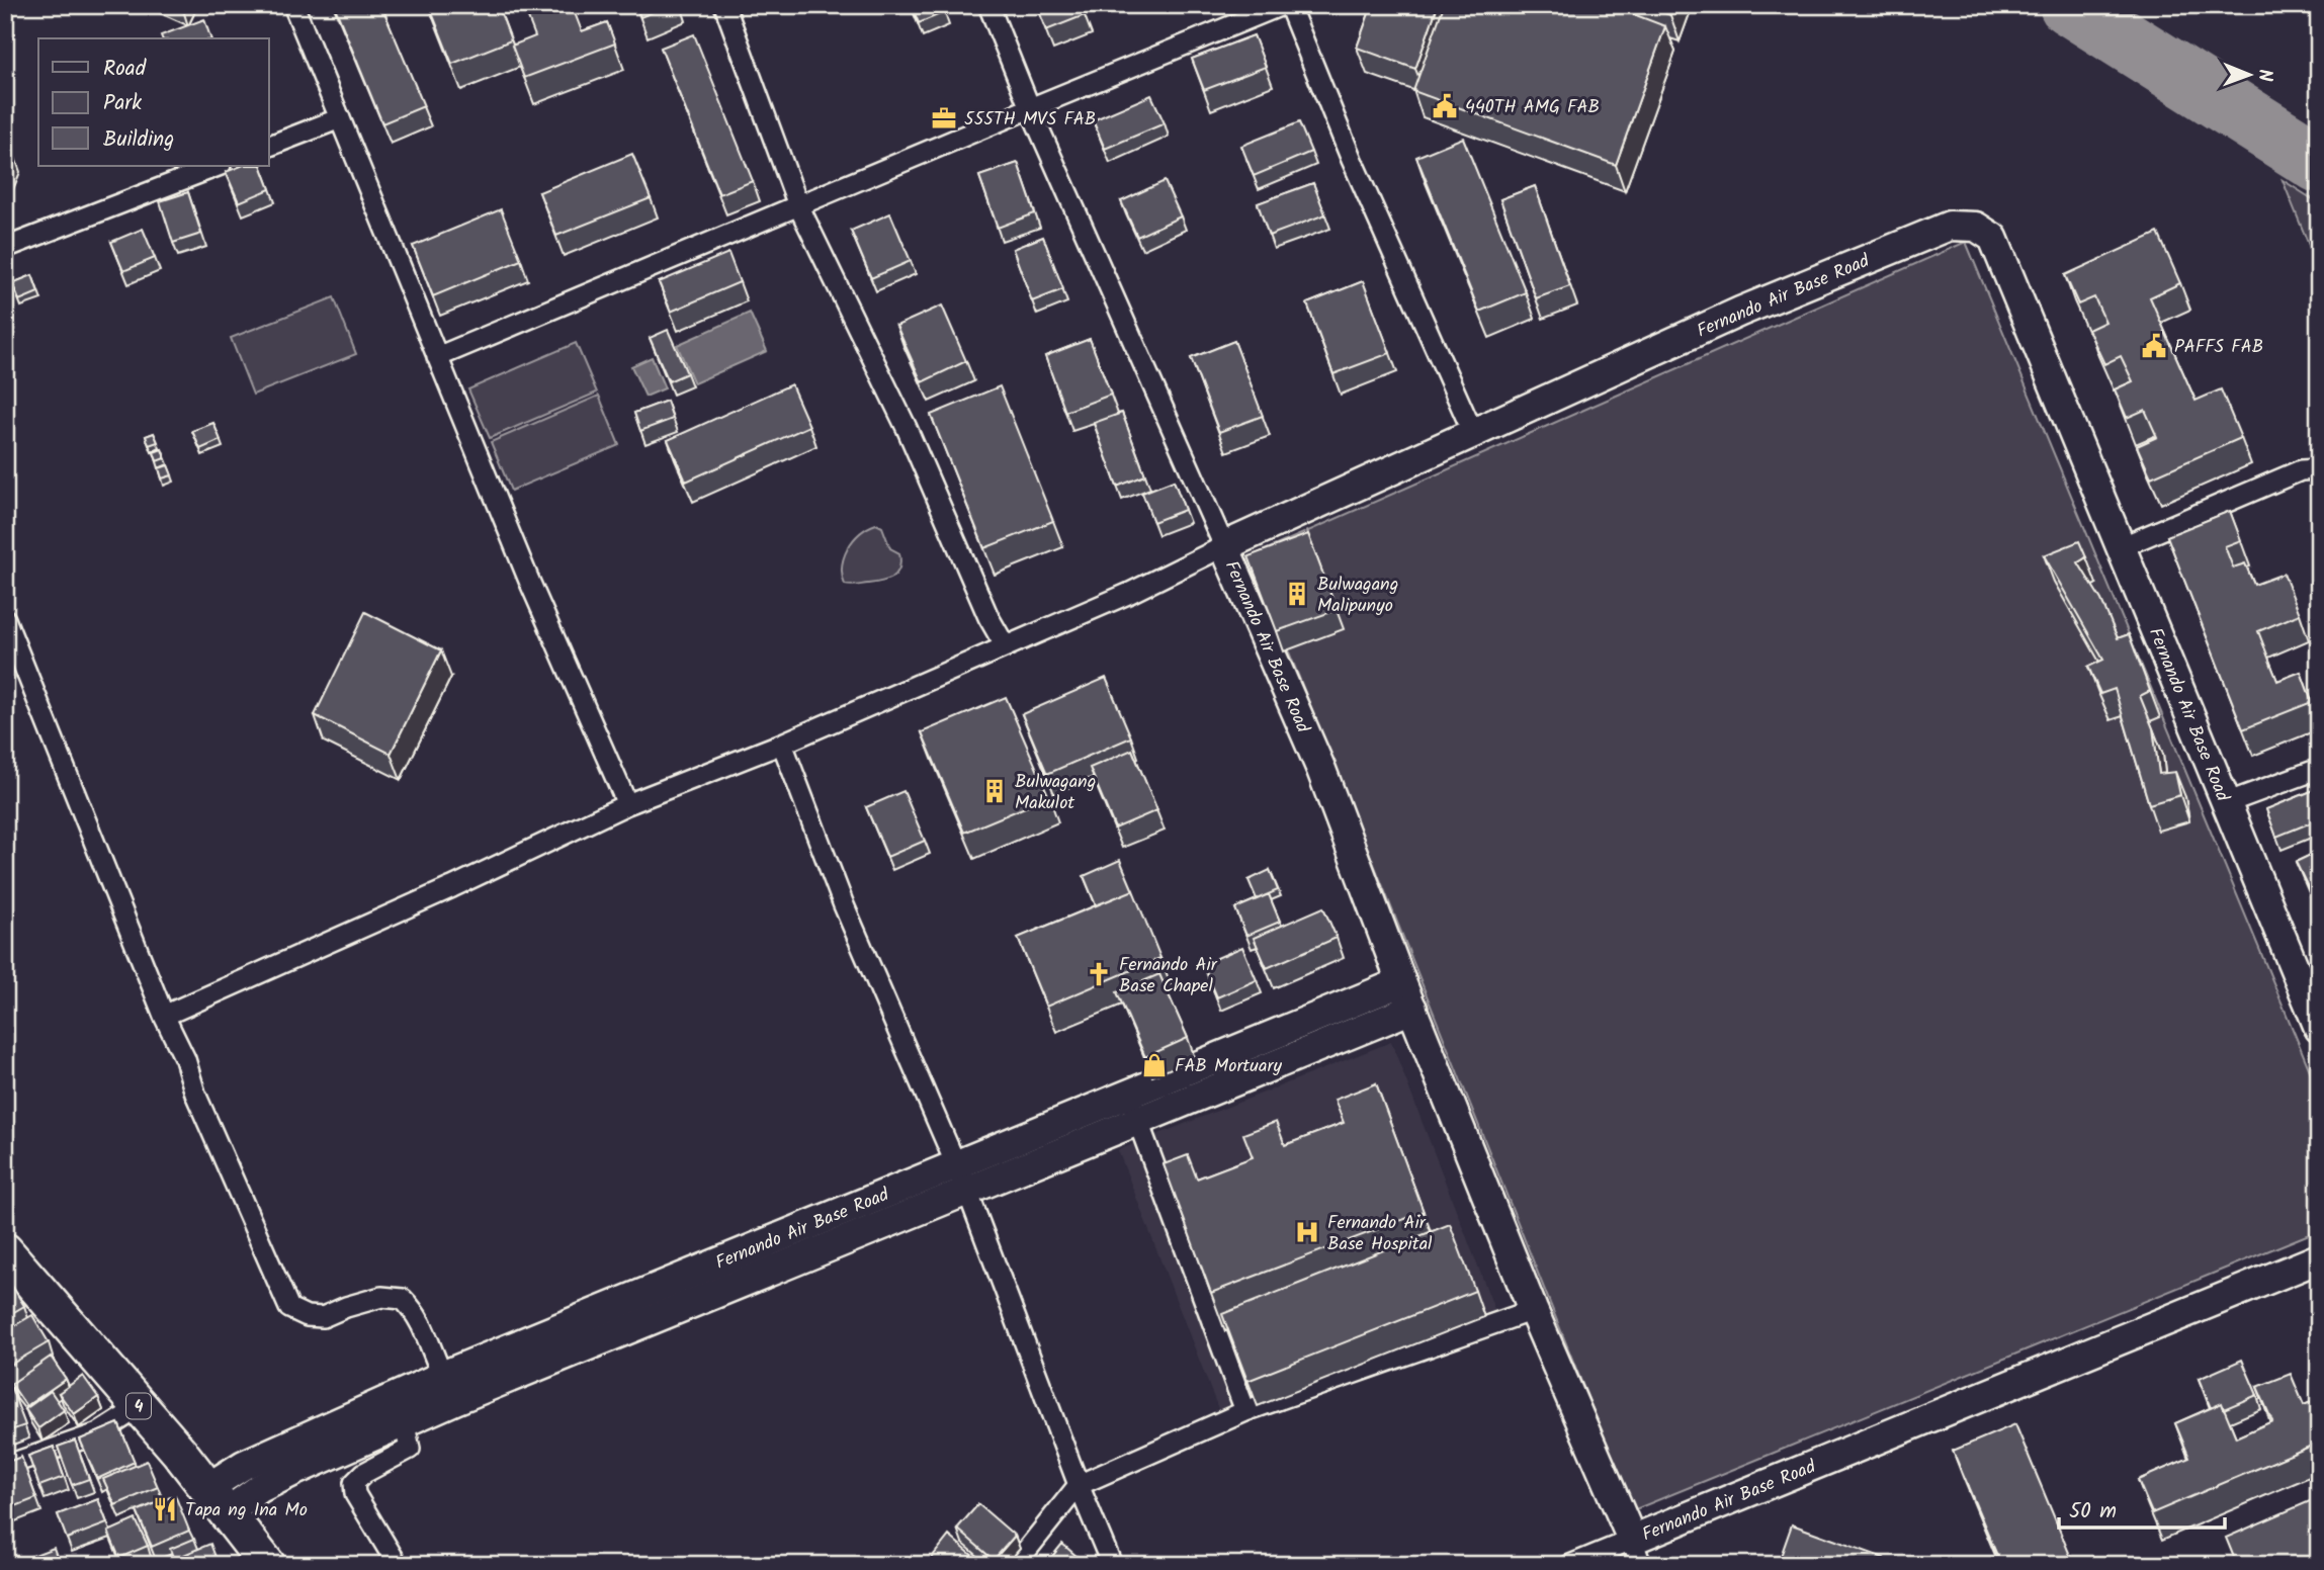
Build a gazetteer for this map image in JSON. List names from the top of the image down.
{
  "streets": {
    "highway": ["4"],
    "street": ["Fernando Air Base Road"]
  },
  "crossings": [
    ["Fernando Air Base Road", "4"]
  ],
  "places": {
    "public building": ["440TH AMG FAB", "PAFFS FAB"],
    "office": ["555TH MVS FAB"],
    "building": ["Bulwagang Malipunyo", "Bulwagang Makulot"],
    "church": ["Fernando Air Base Chapel"],
    "shop": ["FAB Mortuary"],
    "hospital": ["Fernando Air Base Hospital"],
    "restaurant": ["Tapa ng Ina Mo"]
  },
  "legend": ["Road", "Park", "Building"],
  "scale_bar": "50 m",
  "north": "right"
}
